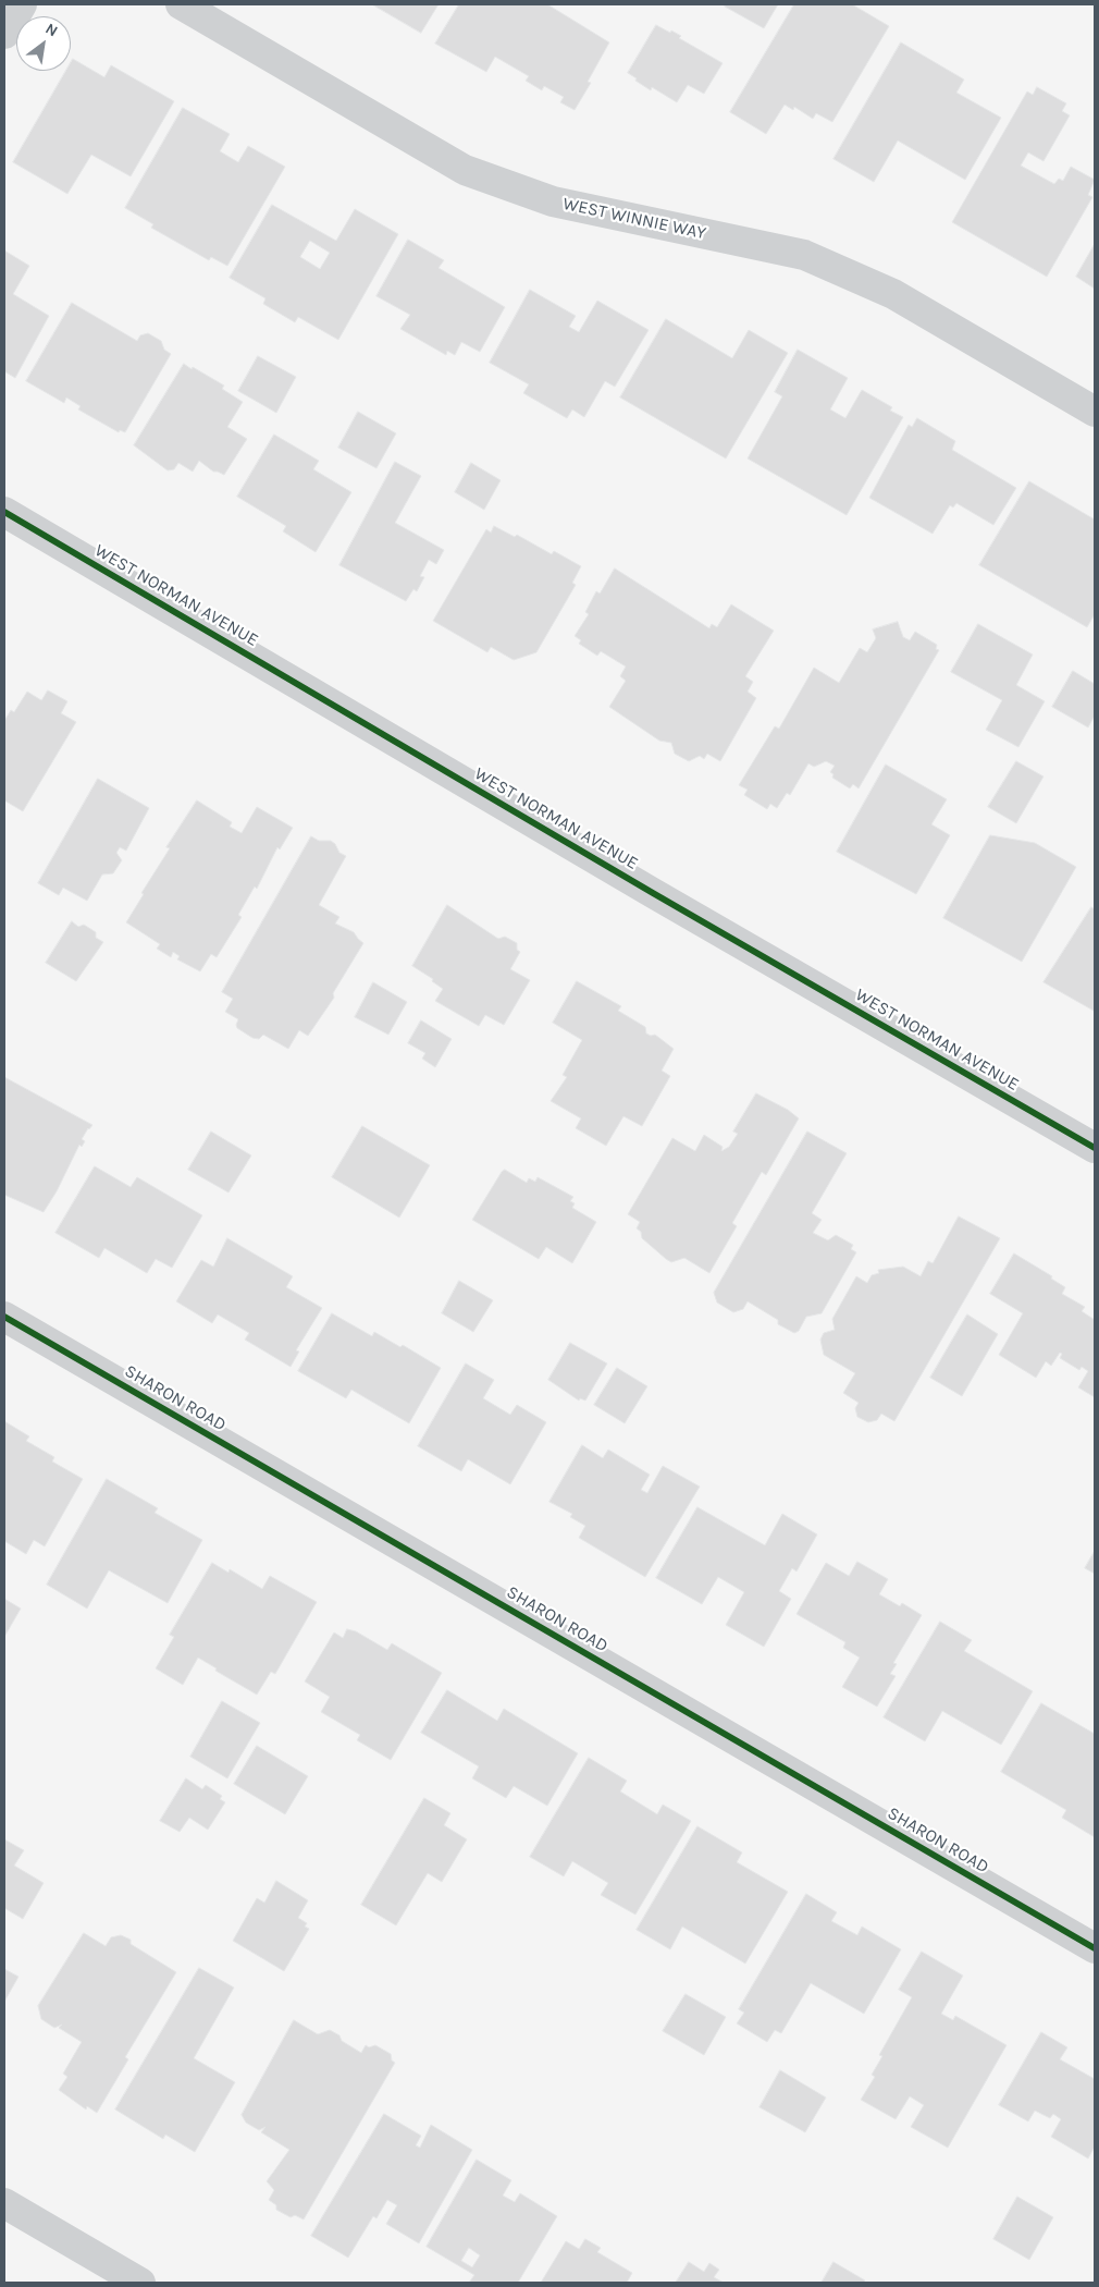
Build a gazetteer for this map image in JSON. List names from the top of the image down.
{
  "streets": {
    "street": ["WEST WINNIE WAY", "WEST NORMAN AVENUE", "SHARON ROAD"]
  },
  "north": "top right"
}
